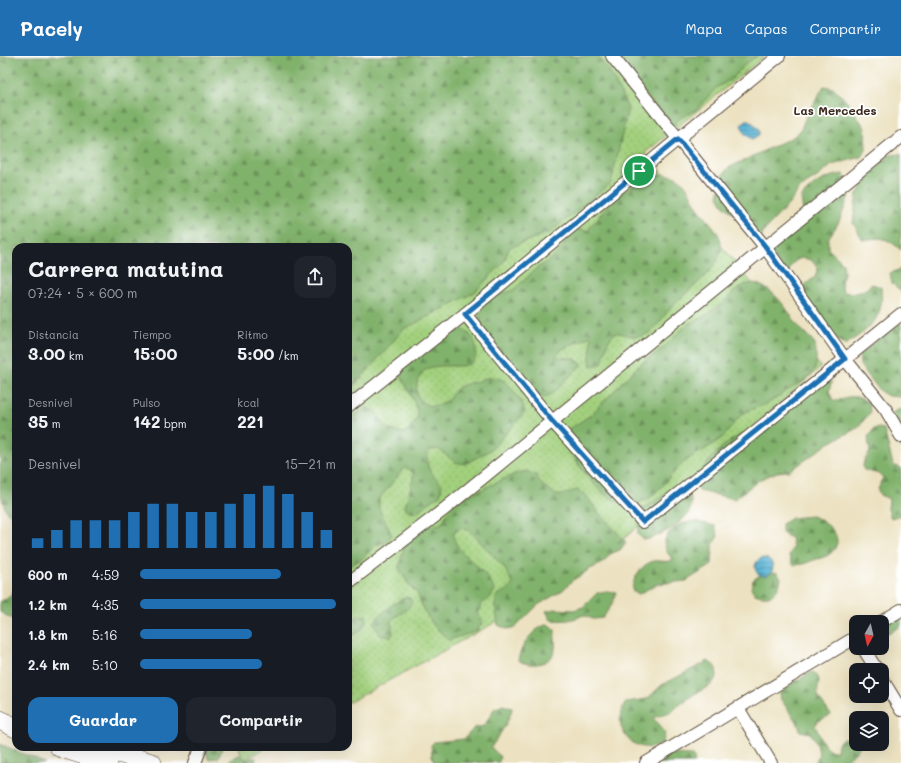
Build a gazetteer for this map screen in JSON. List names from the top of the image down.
{
  "districts": ["Las Mercedes"],
  "north": "bottom",
  "page": {
    "header": "Pacely",
    "nav": ["Mapa", "Capas", "Compartir"],
    "heading": ["Carrera matutina", "07:24 · 5 × 600 m"],
    "stats": [
      ["Distancia", "3.00 km"],
      ["Tiempo", "15:00"],
      ["Ritmo", "5:00 /km"],
      ["Desnivel", "35 m"],
      ["Pulso", "142 bpm"],
      ["kcal", "221"]
    ],
    "chart": ["Desnivel", "15–21 m"],
    "list": [
      {
        "name": "600 m",
        "note": "4:59"
      },
      {
        "name": "1.2 km",
        "note": "4:35"
      },
      {
        "name": "1.8 km",
        "note": "5:16"
      },
      {
        "name": "2.4 km",
        "note": "5:10"
      }
    ],
    "buttons": ["Guardar", "Compartir"]
  }
}
